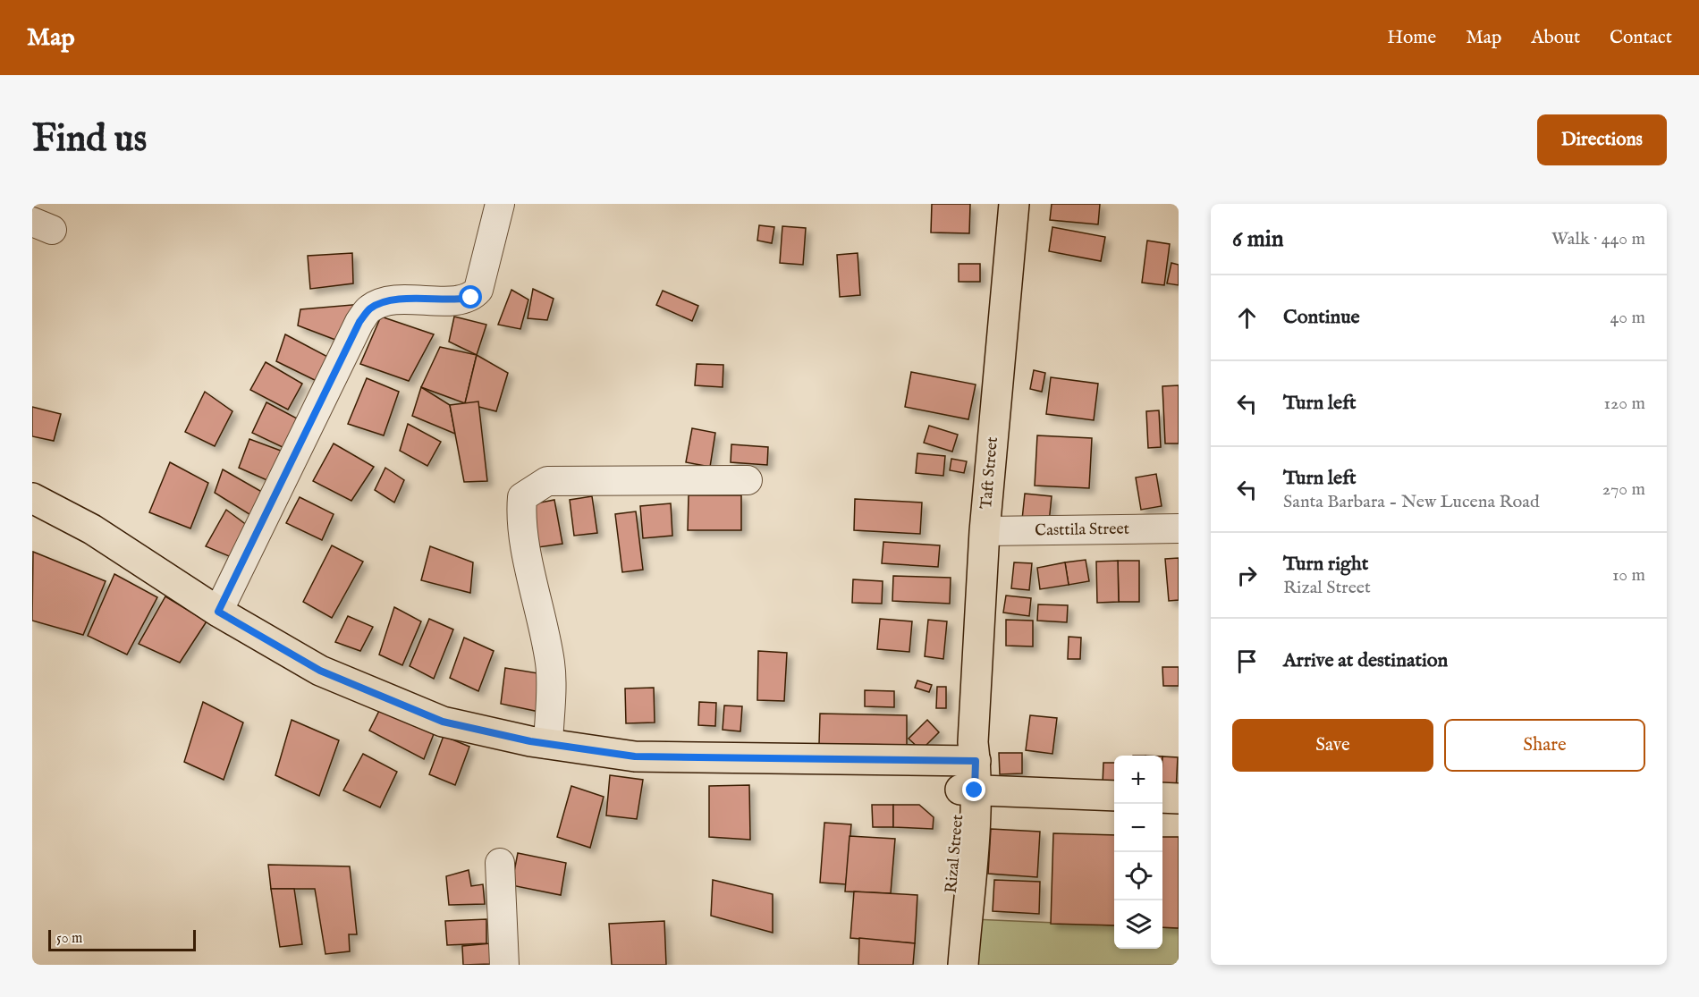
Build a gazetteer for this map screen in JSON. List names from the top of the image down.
{
  "streets": {
    "main road": ["Taft Street", "Rizal Street"],
    "street": ["Casttila Street"]
  },
  "crossings": [
    ["Taft Street", "Casttila Street"],
    ["Taft Street", "Rizal Street"]
  ],
  "scale_bar": "50 m",
  "page": {
    "header": "Map",
    "nav": [
      "Home",
      "Map",
      "About",
      "Contact"
    ],
    "buttons": [
      "Directions",
      ["Save", "Share"]
    ],
    "title": "Find us",
    "heading": ["6 min", "Walk · 440 m"],
    "list": [
      ["Continue", "40 m"],
      ["Turn left", "120 m"],
      ["Turn left", "Santa Barbara - New Lucena Road", "270 m"],
      ["Turn right", "Rizal Street", "10 m"],
      "Arrive at destination"
    ],
    "map_buttons": ["+", "−"],
    "scale": "50 m"
  }
}
